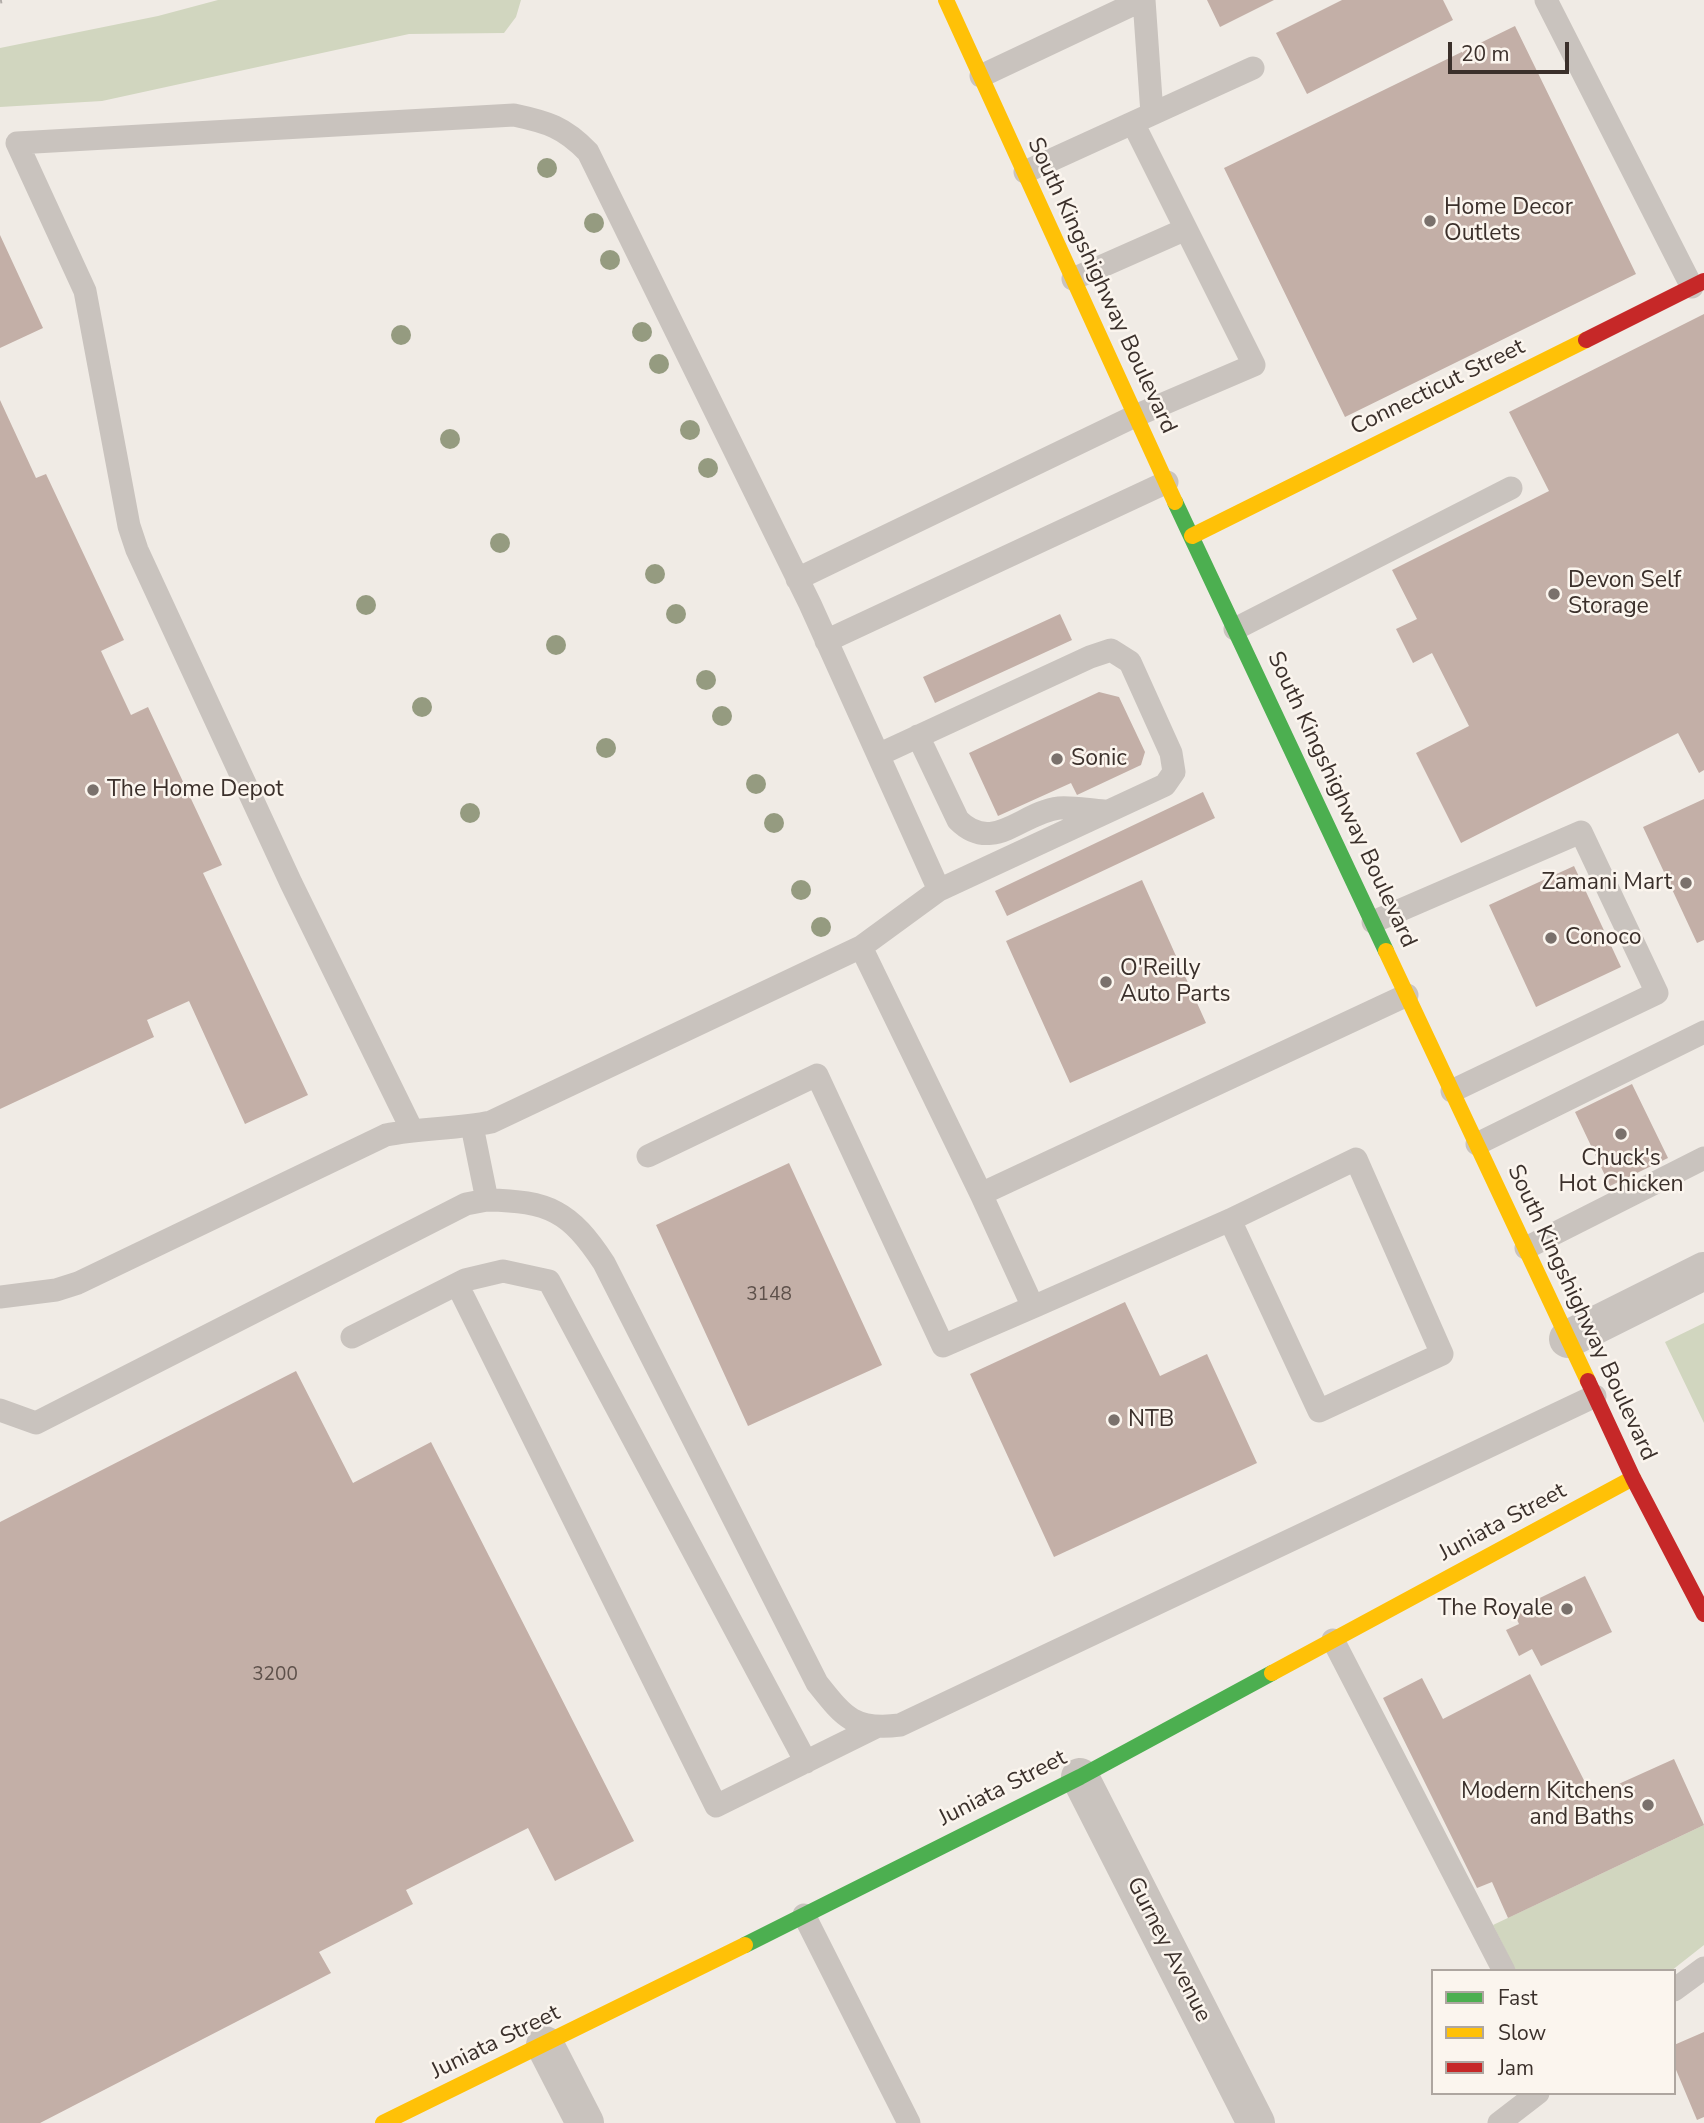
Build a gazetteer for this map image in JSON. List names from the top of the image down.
{
  "streets": {
    "street": [
      "South Kingshighway Boulevard",
      "Connecticut Street",
      "Juniata Street",
      "Gurney Avenue"
    ]
  },
  "crossings": [
    ["South Kingshighway Boulevard", "Connecticut Street"],
    ["South Kingshighway Boulevard", "Juniata Street"],
    ["Juniata Street", "Gurney Avenue"]
  ],
  "places": [
    "Home Decor Outlets",
    "Devon Self Storage",
    "Sonic",
    "The Home Depot",
    "Zamani Mart",
    "Conoco",
    "O'Reilly Auto Parts",
    "Chuck's Hot Chicken",
    "NTB",
    "The Royale",
    "Modern Kitchens and Baths"
  ],
  "house_numbers": ["3148", "3200"],
  "legend": ["Fast", "Slow", "Jam"],
  "scale_bar": "20 m"
}
